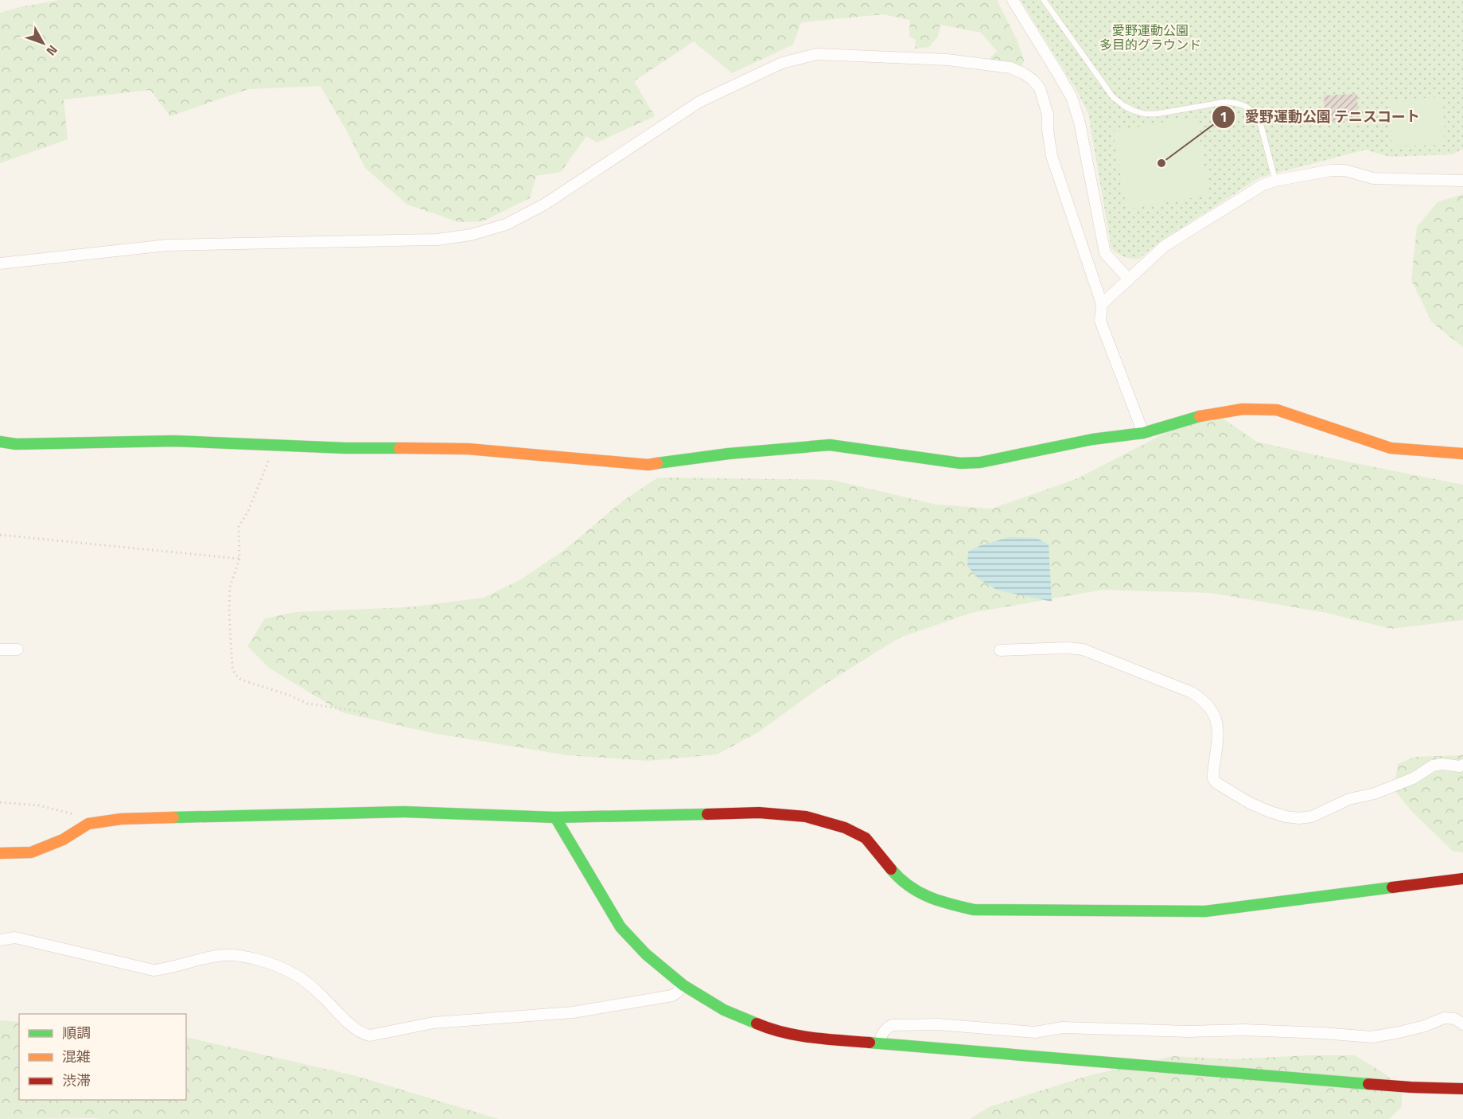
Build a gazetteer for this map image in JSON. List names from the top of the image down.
{
  "parks": ["愛野運動公園 多目的グラウンド"],
  "places": ["愛野運動公園 テニスコート"],
  "legend": ["順調", "混雑", "渋滞"],
  "north": "bottom right"
}
